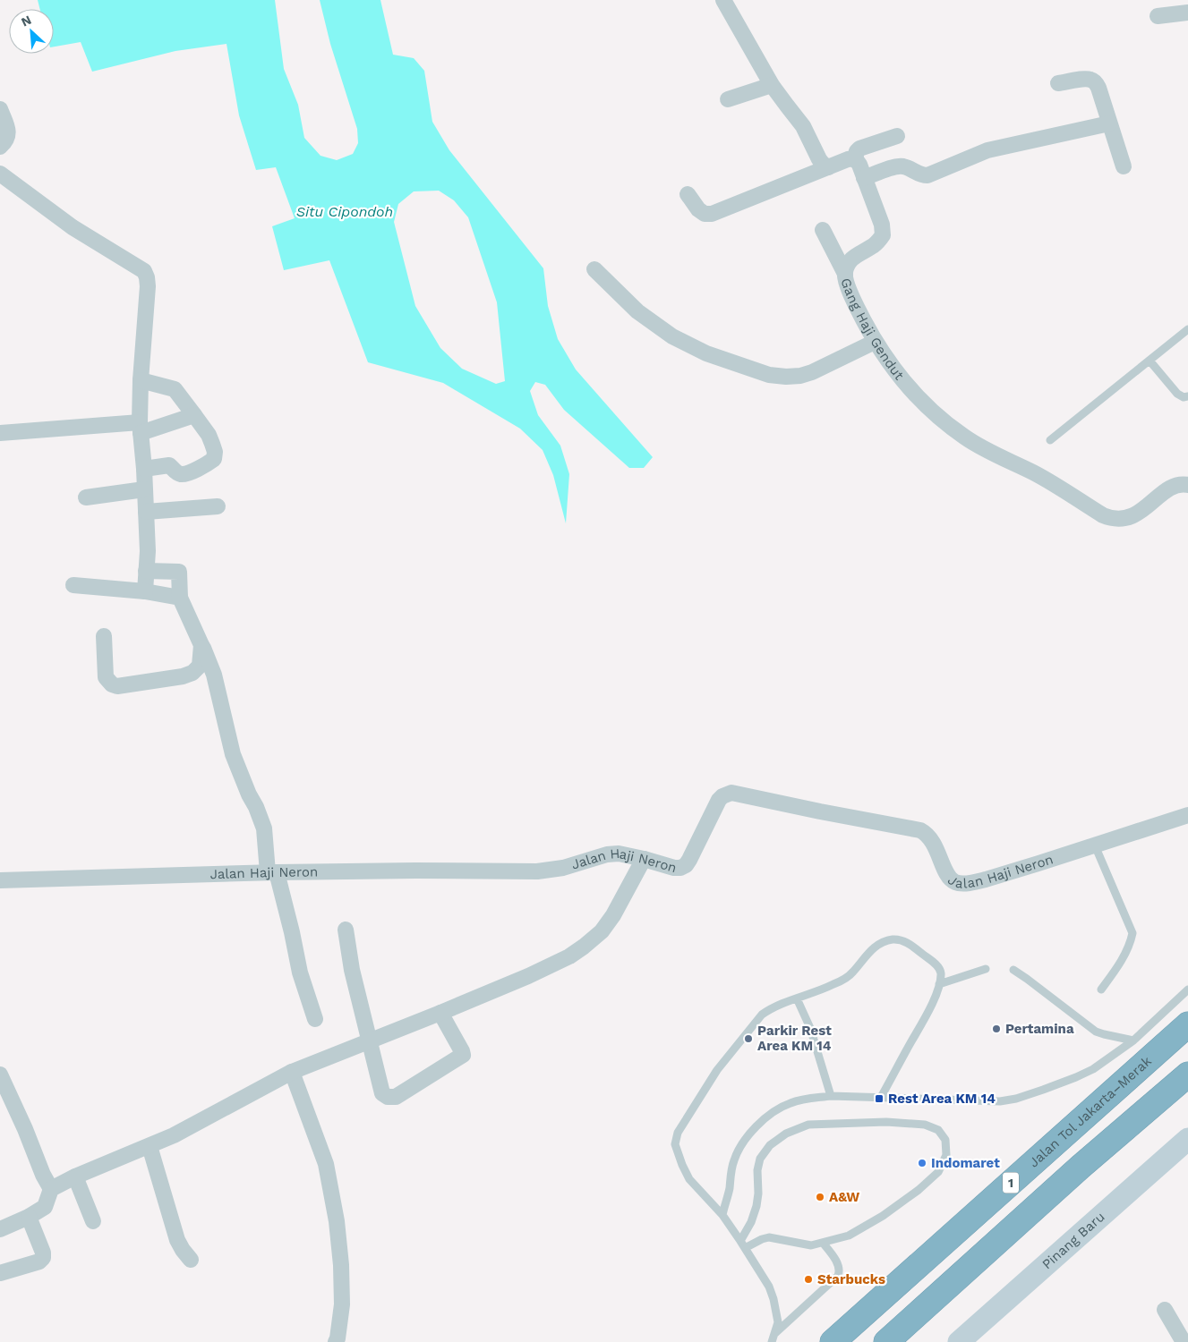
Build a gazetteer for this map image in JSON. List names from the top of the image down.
{
  "streets": {
    "highway": ["Jalan Tol Jakarta–Merak", "1"],
    "main road": ["Pinang Baru"],
    "street": ["Gang Haji Gendut", "Jalan Haji Neron"]
  },
  "water": ["Situ Cipondoh"],
  "places": {
    "other": [
      "Pertamina",
      "Parkir Rest Area KM 14",
      "Indomaret",
      "A&W",
      "Starbucks"
    ],
    "transit": ["Rest Area KM 14"]
  },
  "north": "top left"
}
